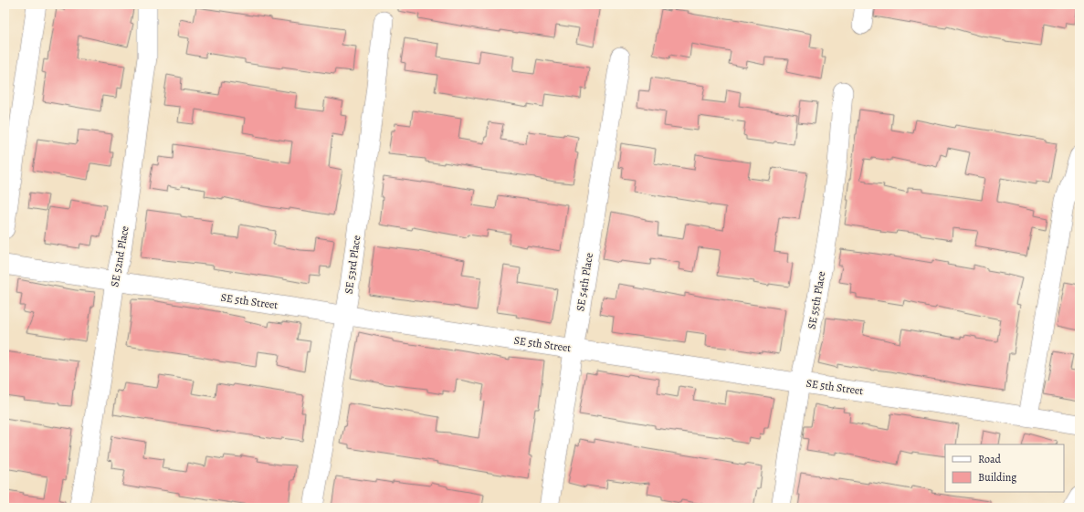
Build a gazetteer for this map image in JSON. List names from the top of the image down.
{
  "streets": {
    "street": [
      "SE 52nd Place",
      "SE 53rd Place",
      "SE 54th Place",
      "SE 55th Place",
      "SE 5th Street"
    ]
  },
  "crossings": [
    ["SE 52nd Place", "SE 5th Street"],
    ["SE 53rd Place", "SE 5th Street"],
    ["SE 54th Place", "SE 5th Street"],
    ["SE 55th Place", "SE 5th Street"]
  ],
  "legend": ["Road", "Building"]
}
